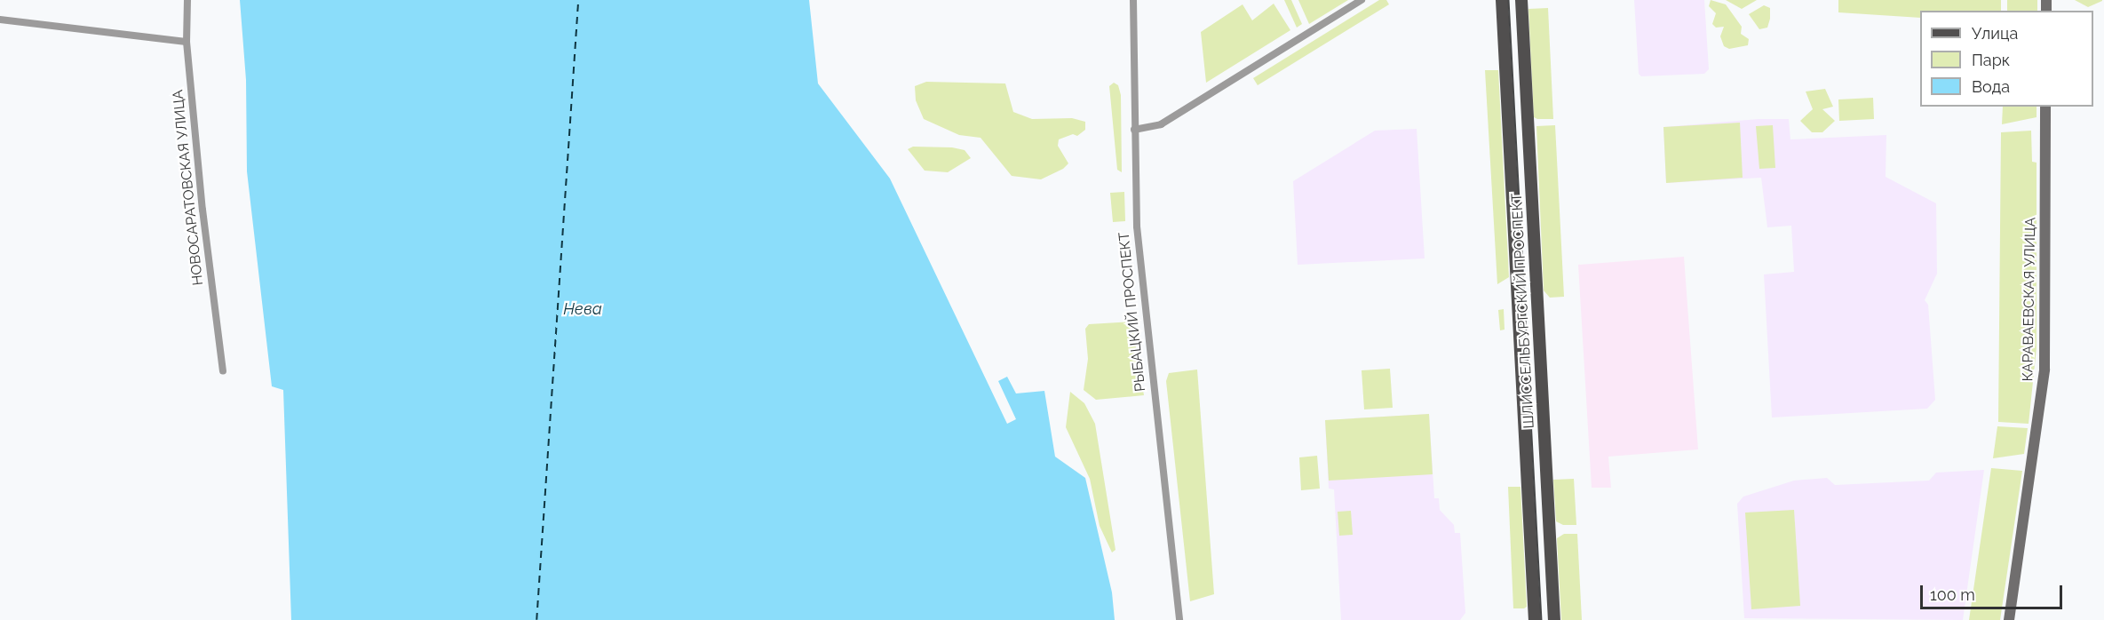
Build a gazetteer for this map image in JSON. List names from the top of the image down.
{
  "streets": {
    "main road": ["ШЛИССЕЛЬБУРГСКИЙ ПРОСПЕКТ"],
    "street": ["НОВОСАРАТОВСКАЯ УЛИЦА", "КАРАВАЕВСКАЯ УЛИЦА", "РЫБАЦКИЙ ПРОСПЕКТ"]
  },
  "water": ["Нева"],
  "legend": ["Улица", "Парк", "Вода"],
  "scale_bar": "100 m"
}
